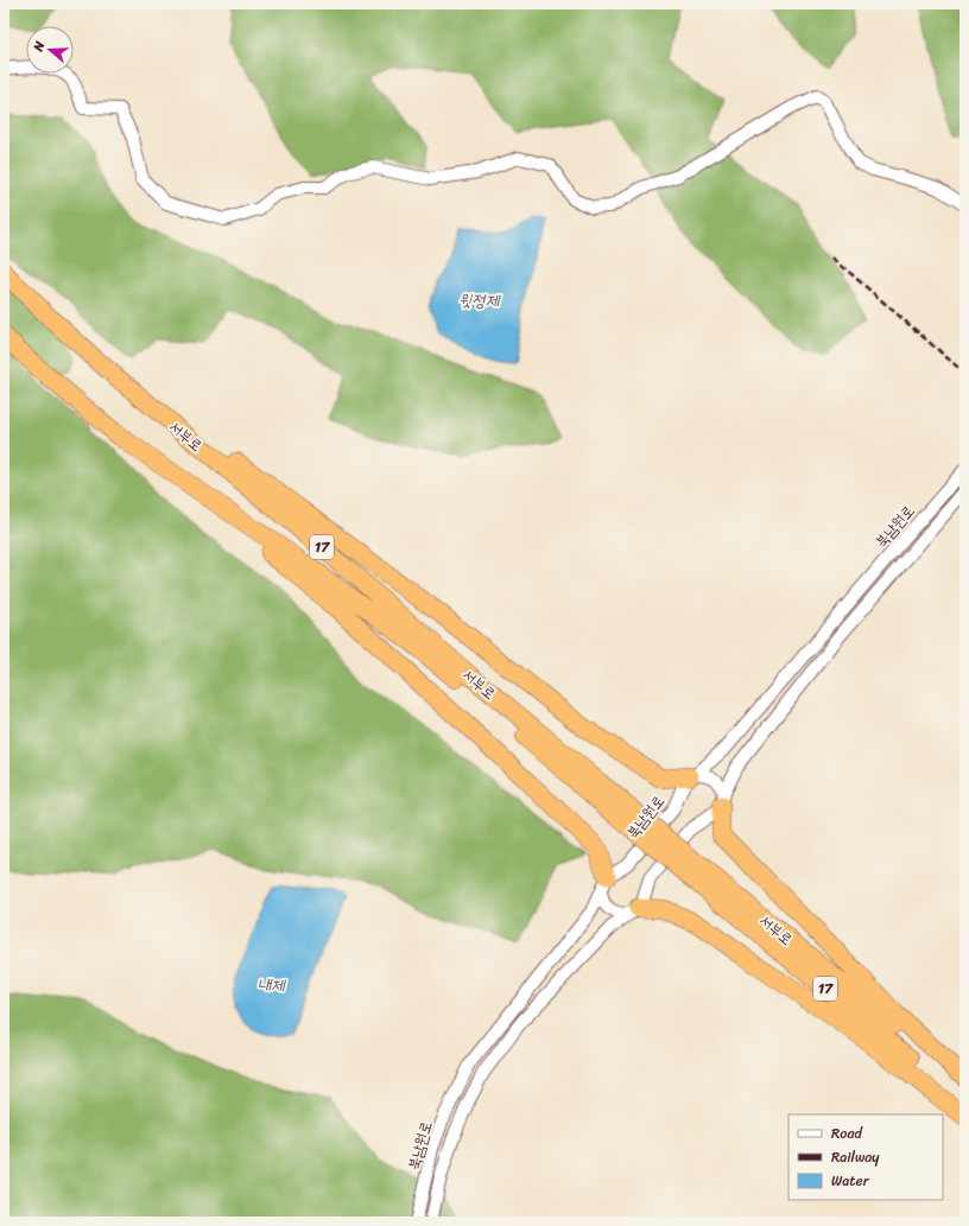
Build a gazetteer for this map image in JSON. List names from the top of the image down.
{
  "streets": {
    "highway": ["서부로", "17"],
    "street": ["북남원로"]
  },
  "water": ["윗정제", "내제"],
  "legend": ["Road", "Railway", "Water"],
  "north": "left"
}
